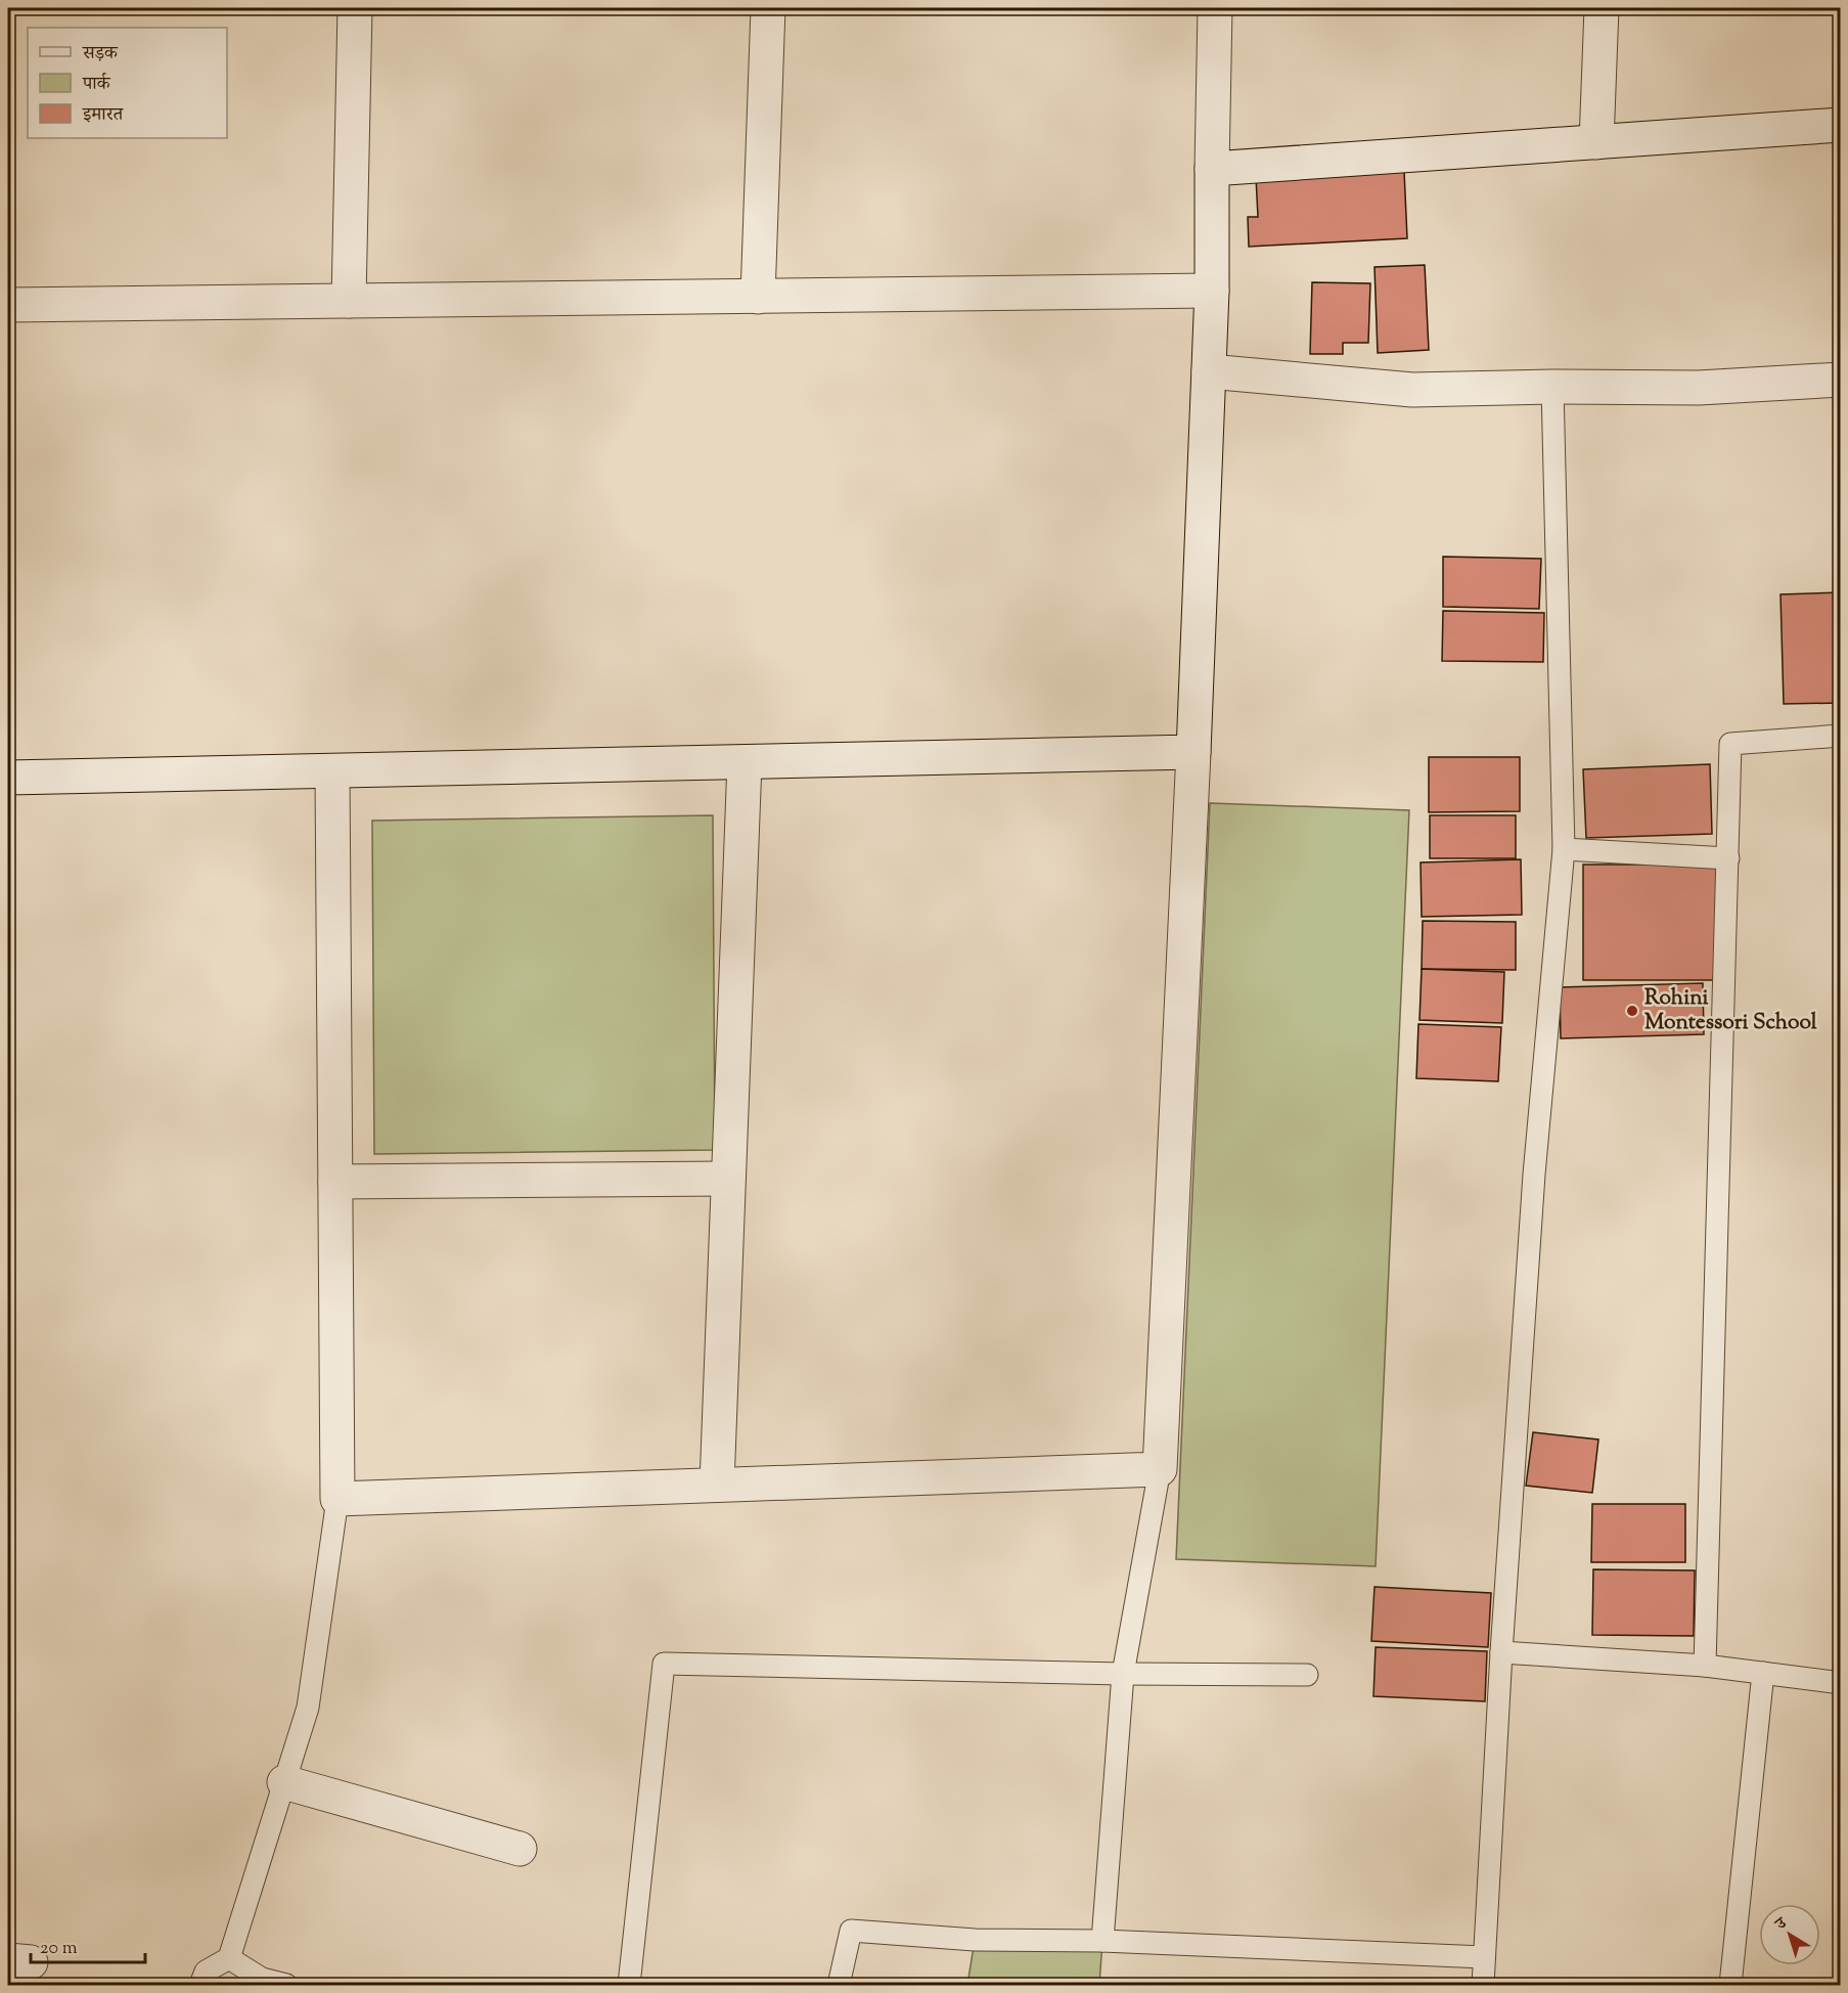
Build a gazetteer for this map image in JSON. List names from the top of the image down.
{
  "places": ["Rohini Montessori School"],
  "legend": ["सड़क", "पार्क", "इमारत"],
  "scale_bar": "20 m",
  "north": "top left"
}
